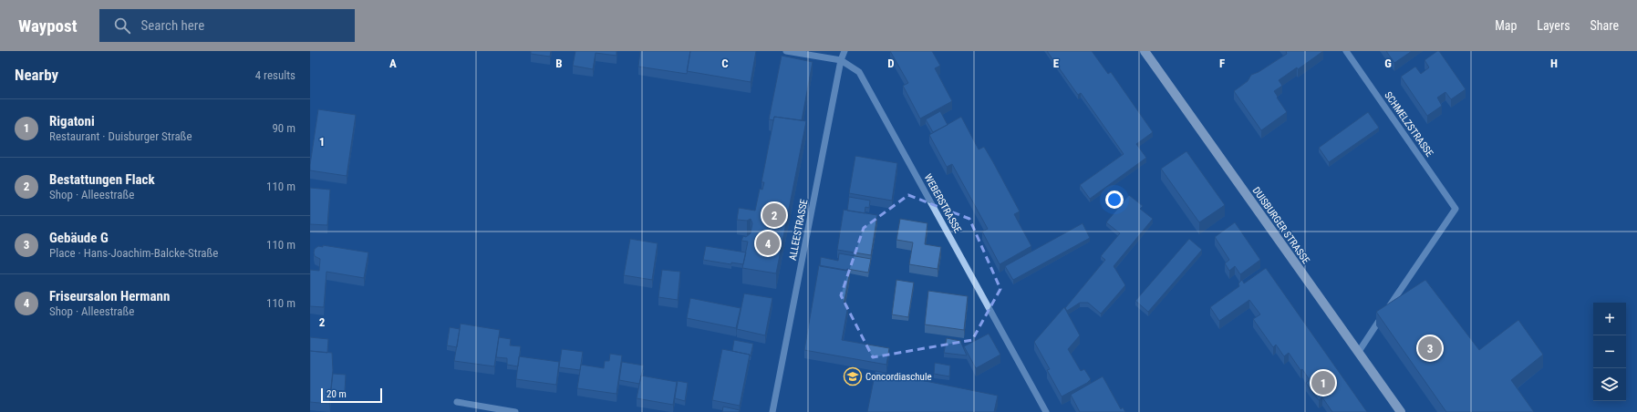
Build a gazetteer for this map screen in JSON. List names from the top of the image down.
{
  "streets": {
    "main road": ["DUISBURGER STRASSE"],
    "street": ["SCHMELZSTRASSE", "WEBERSTRASSE", "ALLEESTRASSE"]
  },
  "crossings": [
    ["SCHMELZSTRASSE", "DUISBURGER STRASSE"],
    ["WEBERSTRASSE", "ALLEESTRASSE"]
  ],
  "places": {
    "school or university": ["Concordiaschule"]
  },
  "scale_bar": "20 m",
  "page": {
    "header": "Waypost",
    "search": "Search here",
    "nav": ["Map", "Layers", "Share"],
    "heading": ["Nearby", "4 results"],
    "list": [
      {
        "mark": "1",
        "name": "Rigatoni",
        "note": "Restaurant · Duisburger Straße",
        "value": "90 m"
      },
      {
        "mark": "2",
        "name": "Bestattungen Flack",
        "note": "Shop · Alleestraße",
        "value": "110 m"
      },
      {
        "mark": "3",
        "name": "Gebäude G",
        "note": "Place · Hans-Joachim-Balcke-Straße",
        "value": "110 m"
      },
      {
        "mark": "4",
        "name": "Friseursalon Hermann",
        "note": "Shop · Alleestraße",
        "value": "110 m"
      }
    ],
    "pins": [
      "2",
      "4",
      "3",
      "1"
    ],
    "map_buttons": ["+", "−"],
    "scale": "20 m"
  },
  "grid": {
    "columns": [
      "A",
      "B",
      "C",
      "D",
      "E",
      "F",
      "G",
      "H"
    ],
    "rows": ["1", "2"]
  }
}
